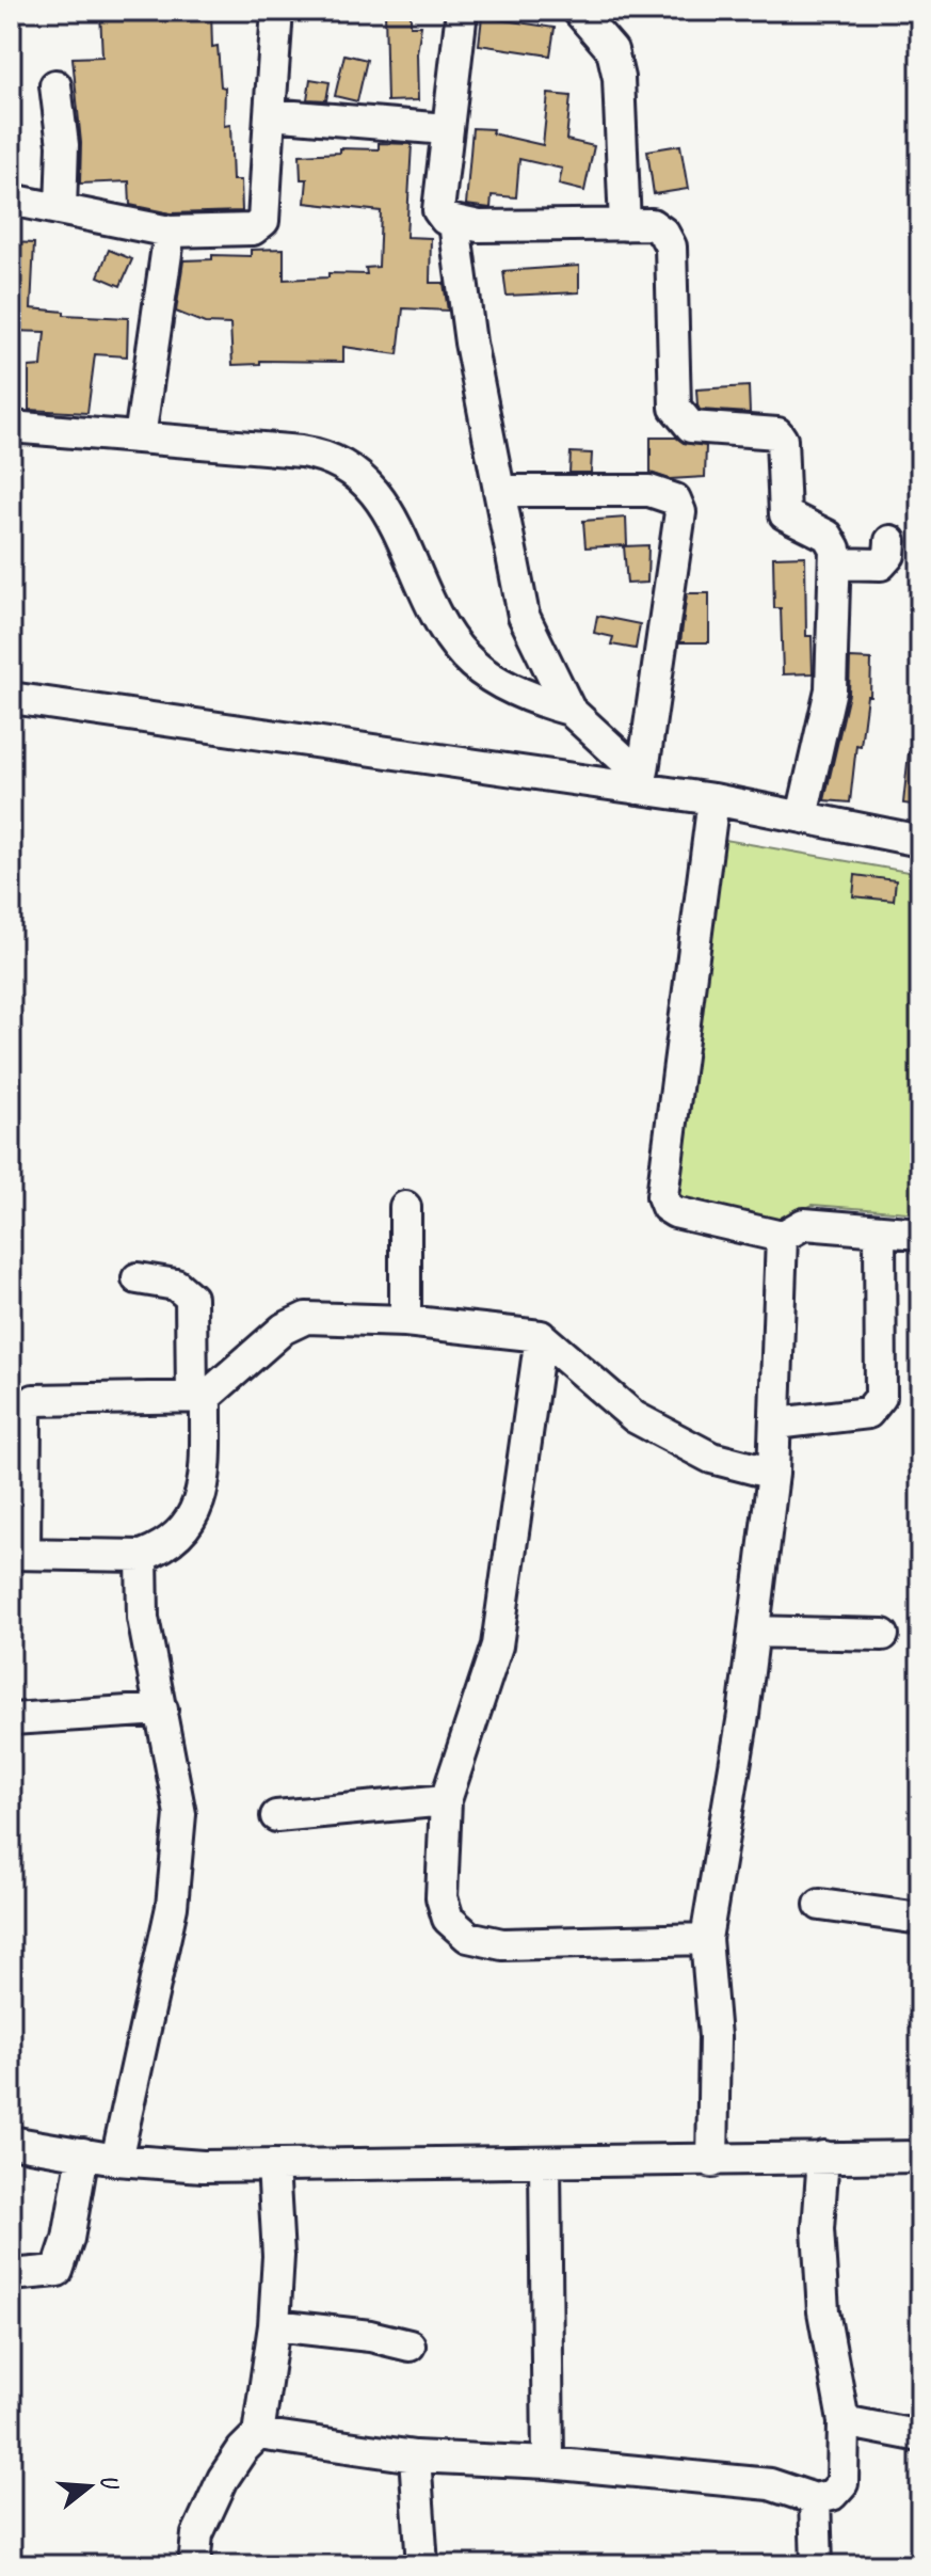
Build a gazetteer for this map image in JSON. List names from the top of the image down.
{
  "north": "right"
}
